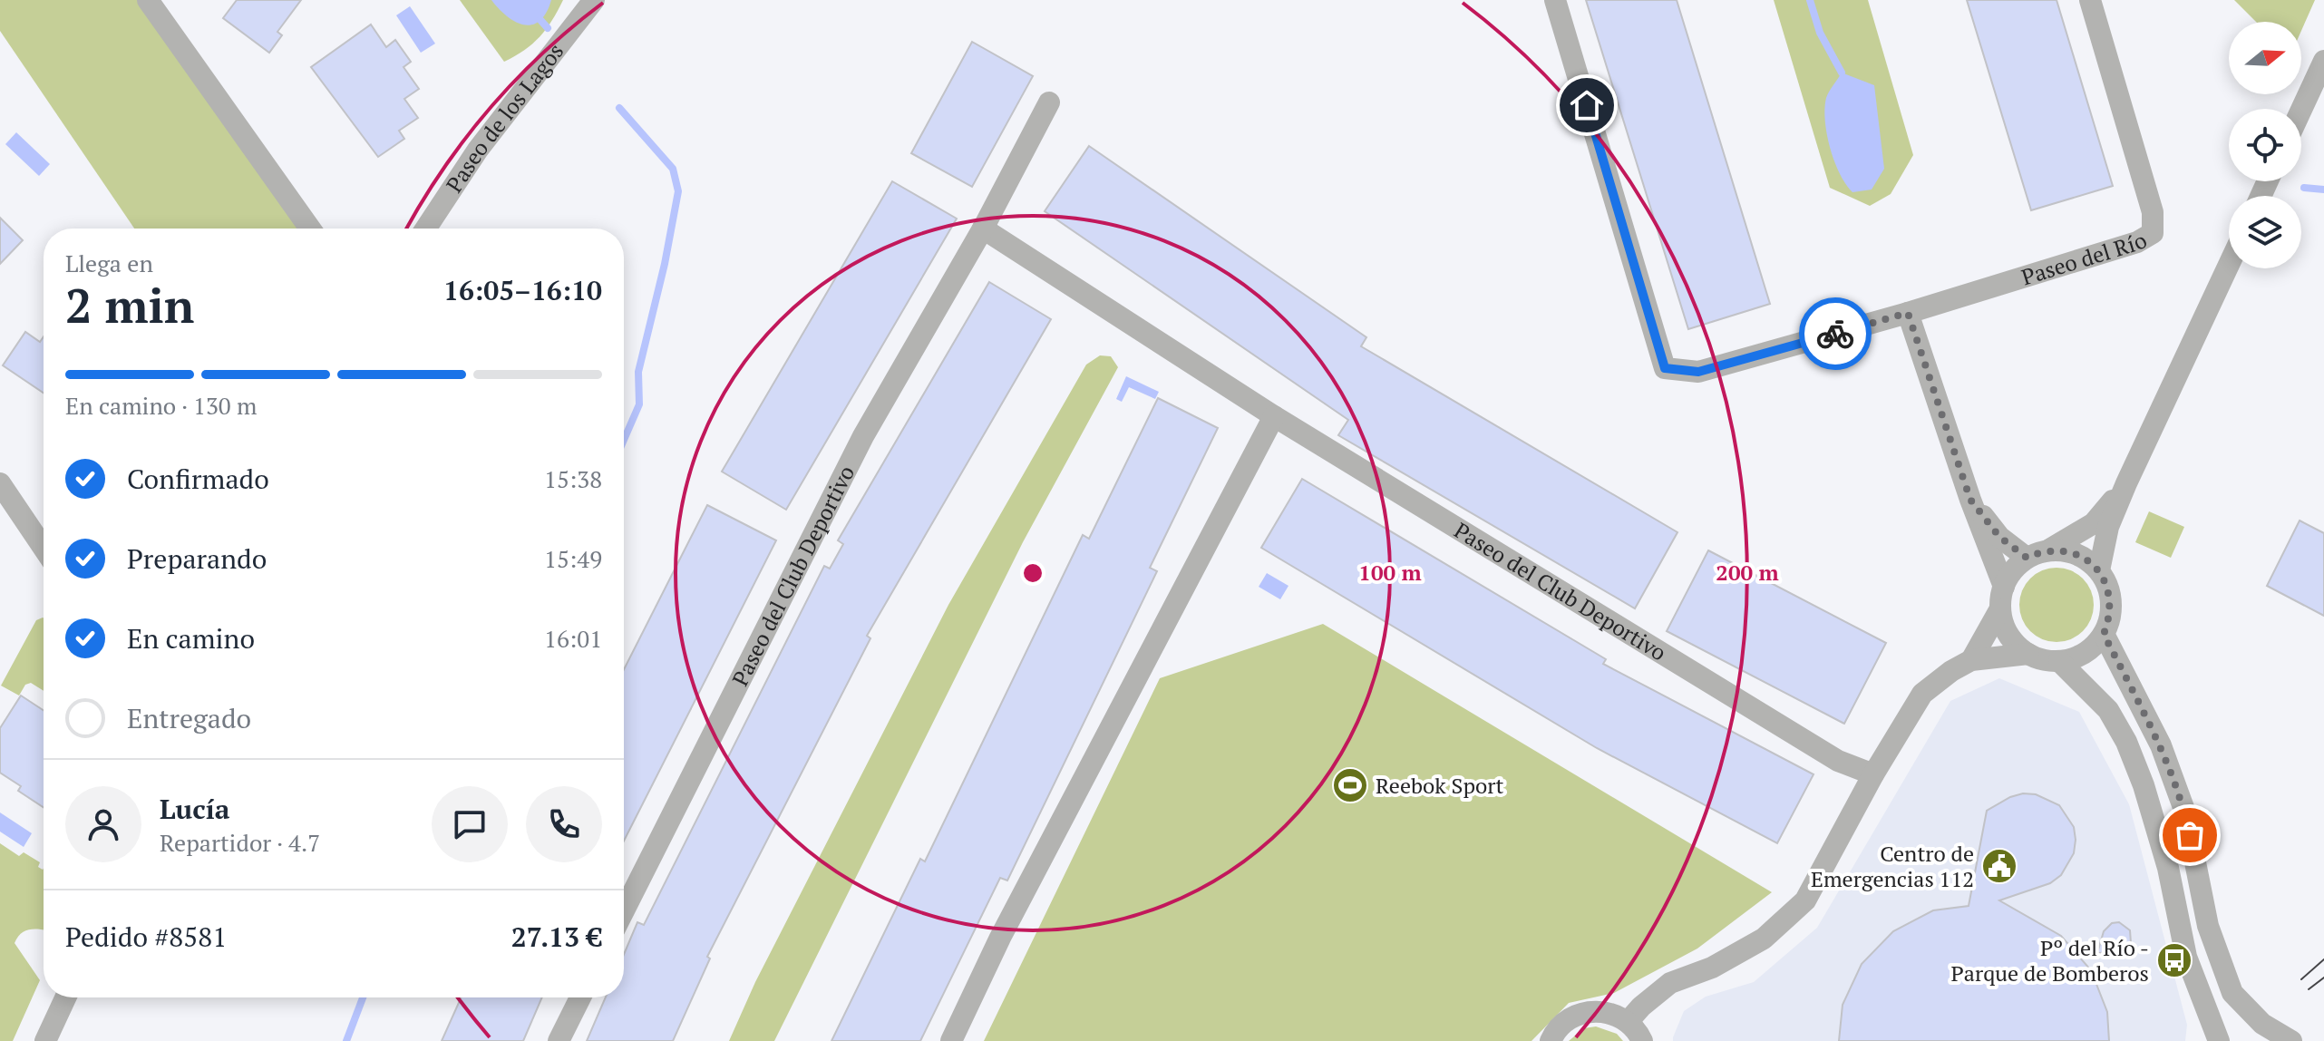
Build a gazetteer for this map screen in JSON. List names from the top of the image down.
{
  "streets": {
    "street": ["Paseo de los Lagos", "Paseo del Río", "Paseo del Club Deportivo"]
  },
  "places": {
    "sports": ["Reebok Sport"],
    "public building": ["Centro de Emergencias 112"],
    "bus stop": ["Pº del Río - Parque de Bomberos"]
  },
  "north": "right",
  "page": {
    "heading": ["2 min", "Llega en", "16:05–16:10"],
    "panel": [
      "Lucía",
      "Repartidor · 4.7",
      "Pedido #8581",
      "27.13 €"
    ],
    "bar": "En camino · 130 m",
    "list": [
      ["Confirmado", "15:38"],
      ["Preparando", "15:49"],
      ["En camino", "16:01"],
      "Entregado"
    ]
  },
  "rings": ["100 m", "200 m"]
}
